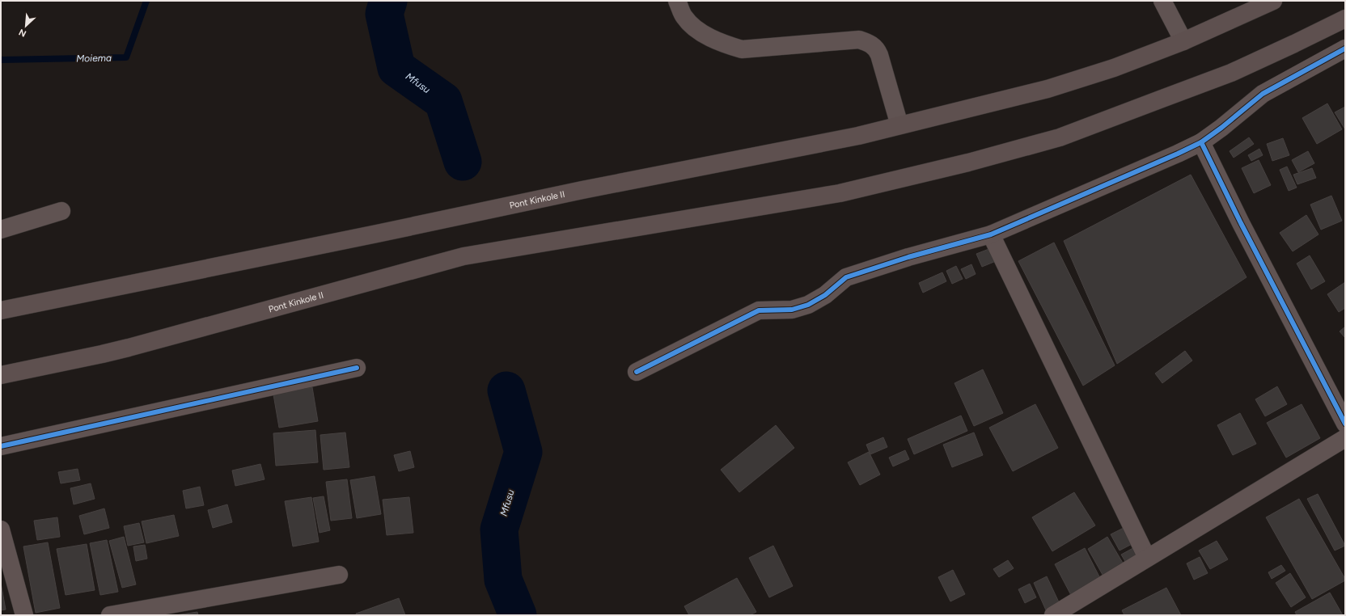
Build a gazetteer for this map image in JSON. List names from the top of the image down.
{
  "streets": {
    "highway": ["Pont Kinkole II"]
  },
  "water": ["Moiema", "Mfusu"],
  "north": "bottom left"
}
